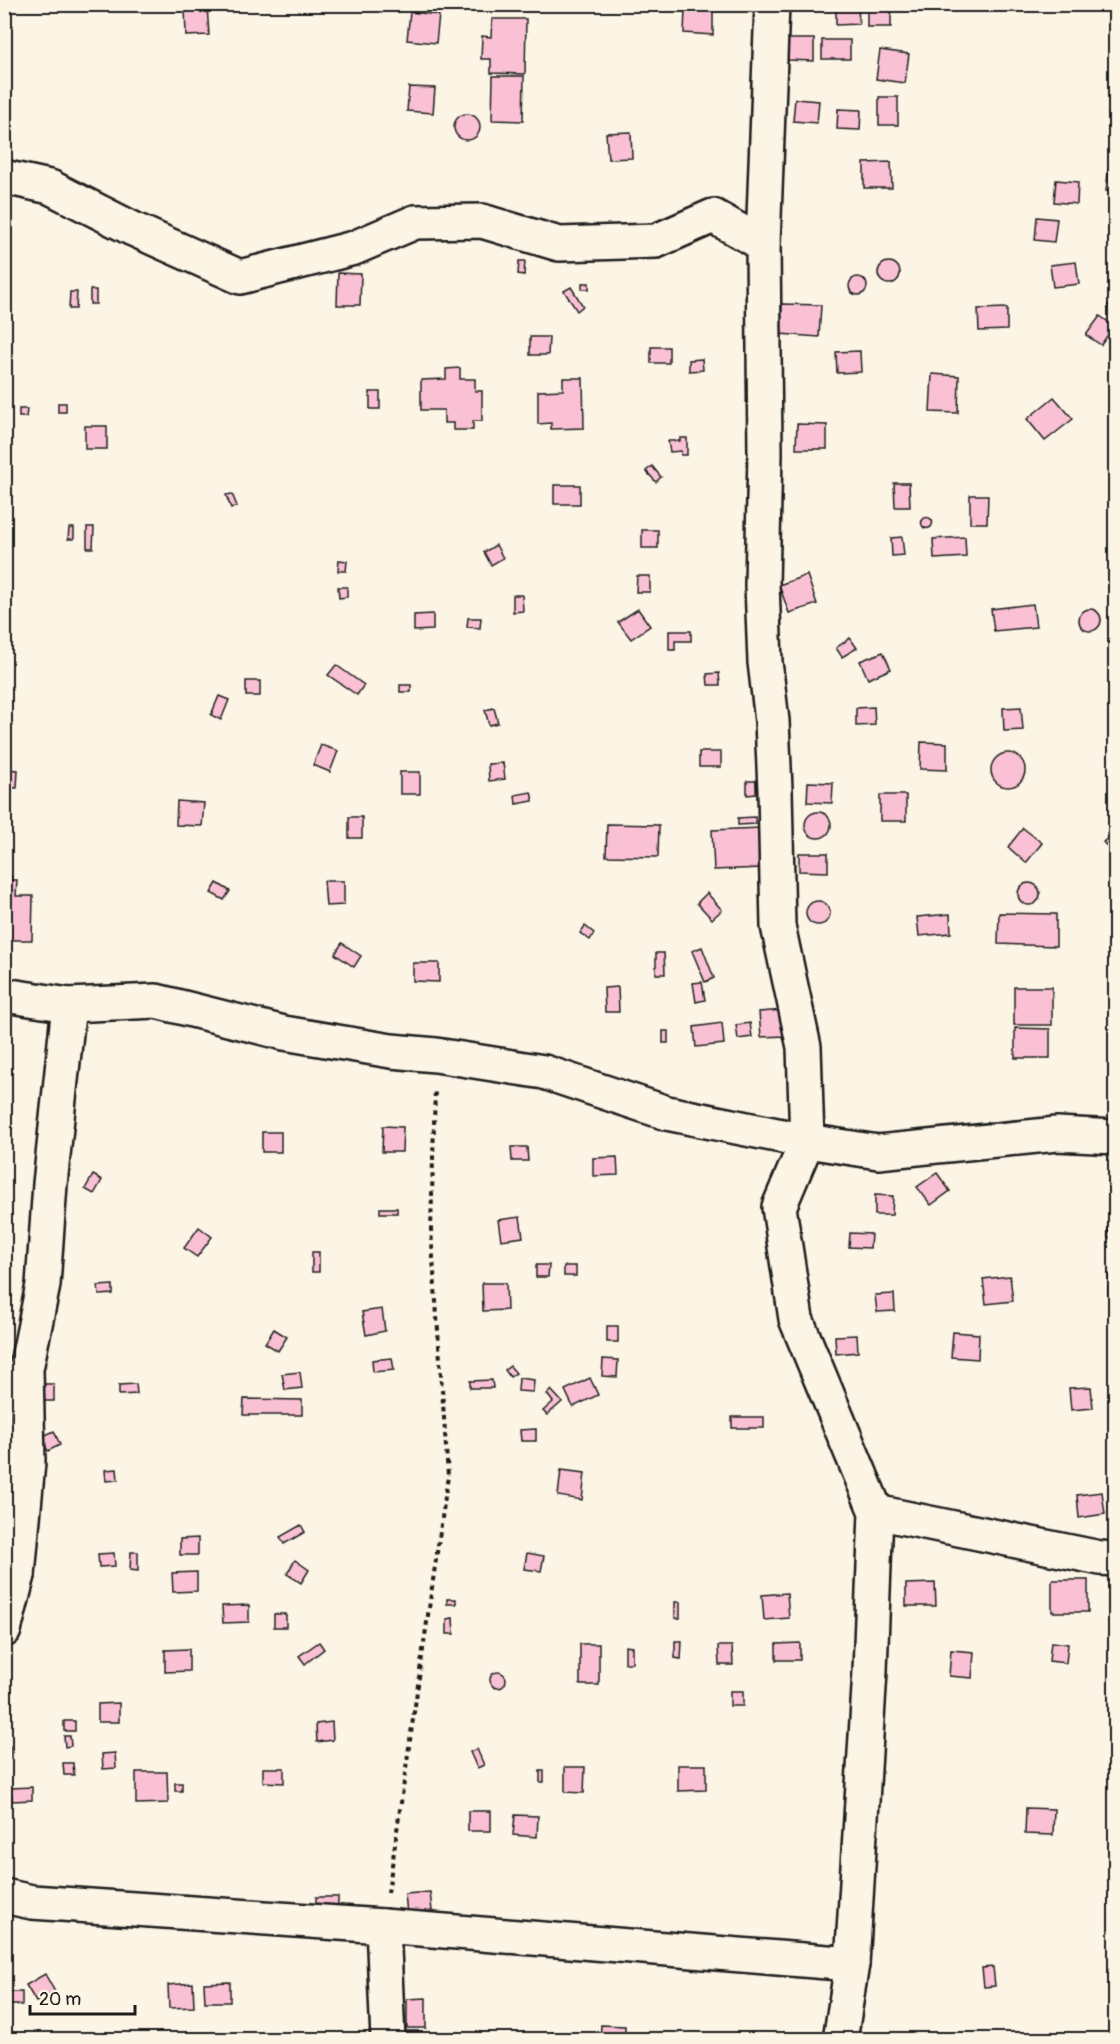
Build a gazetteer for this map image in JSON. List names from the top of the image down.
{
  "scale_bar": "20 m"
}
